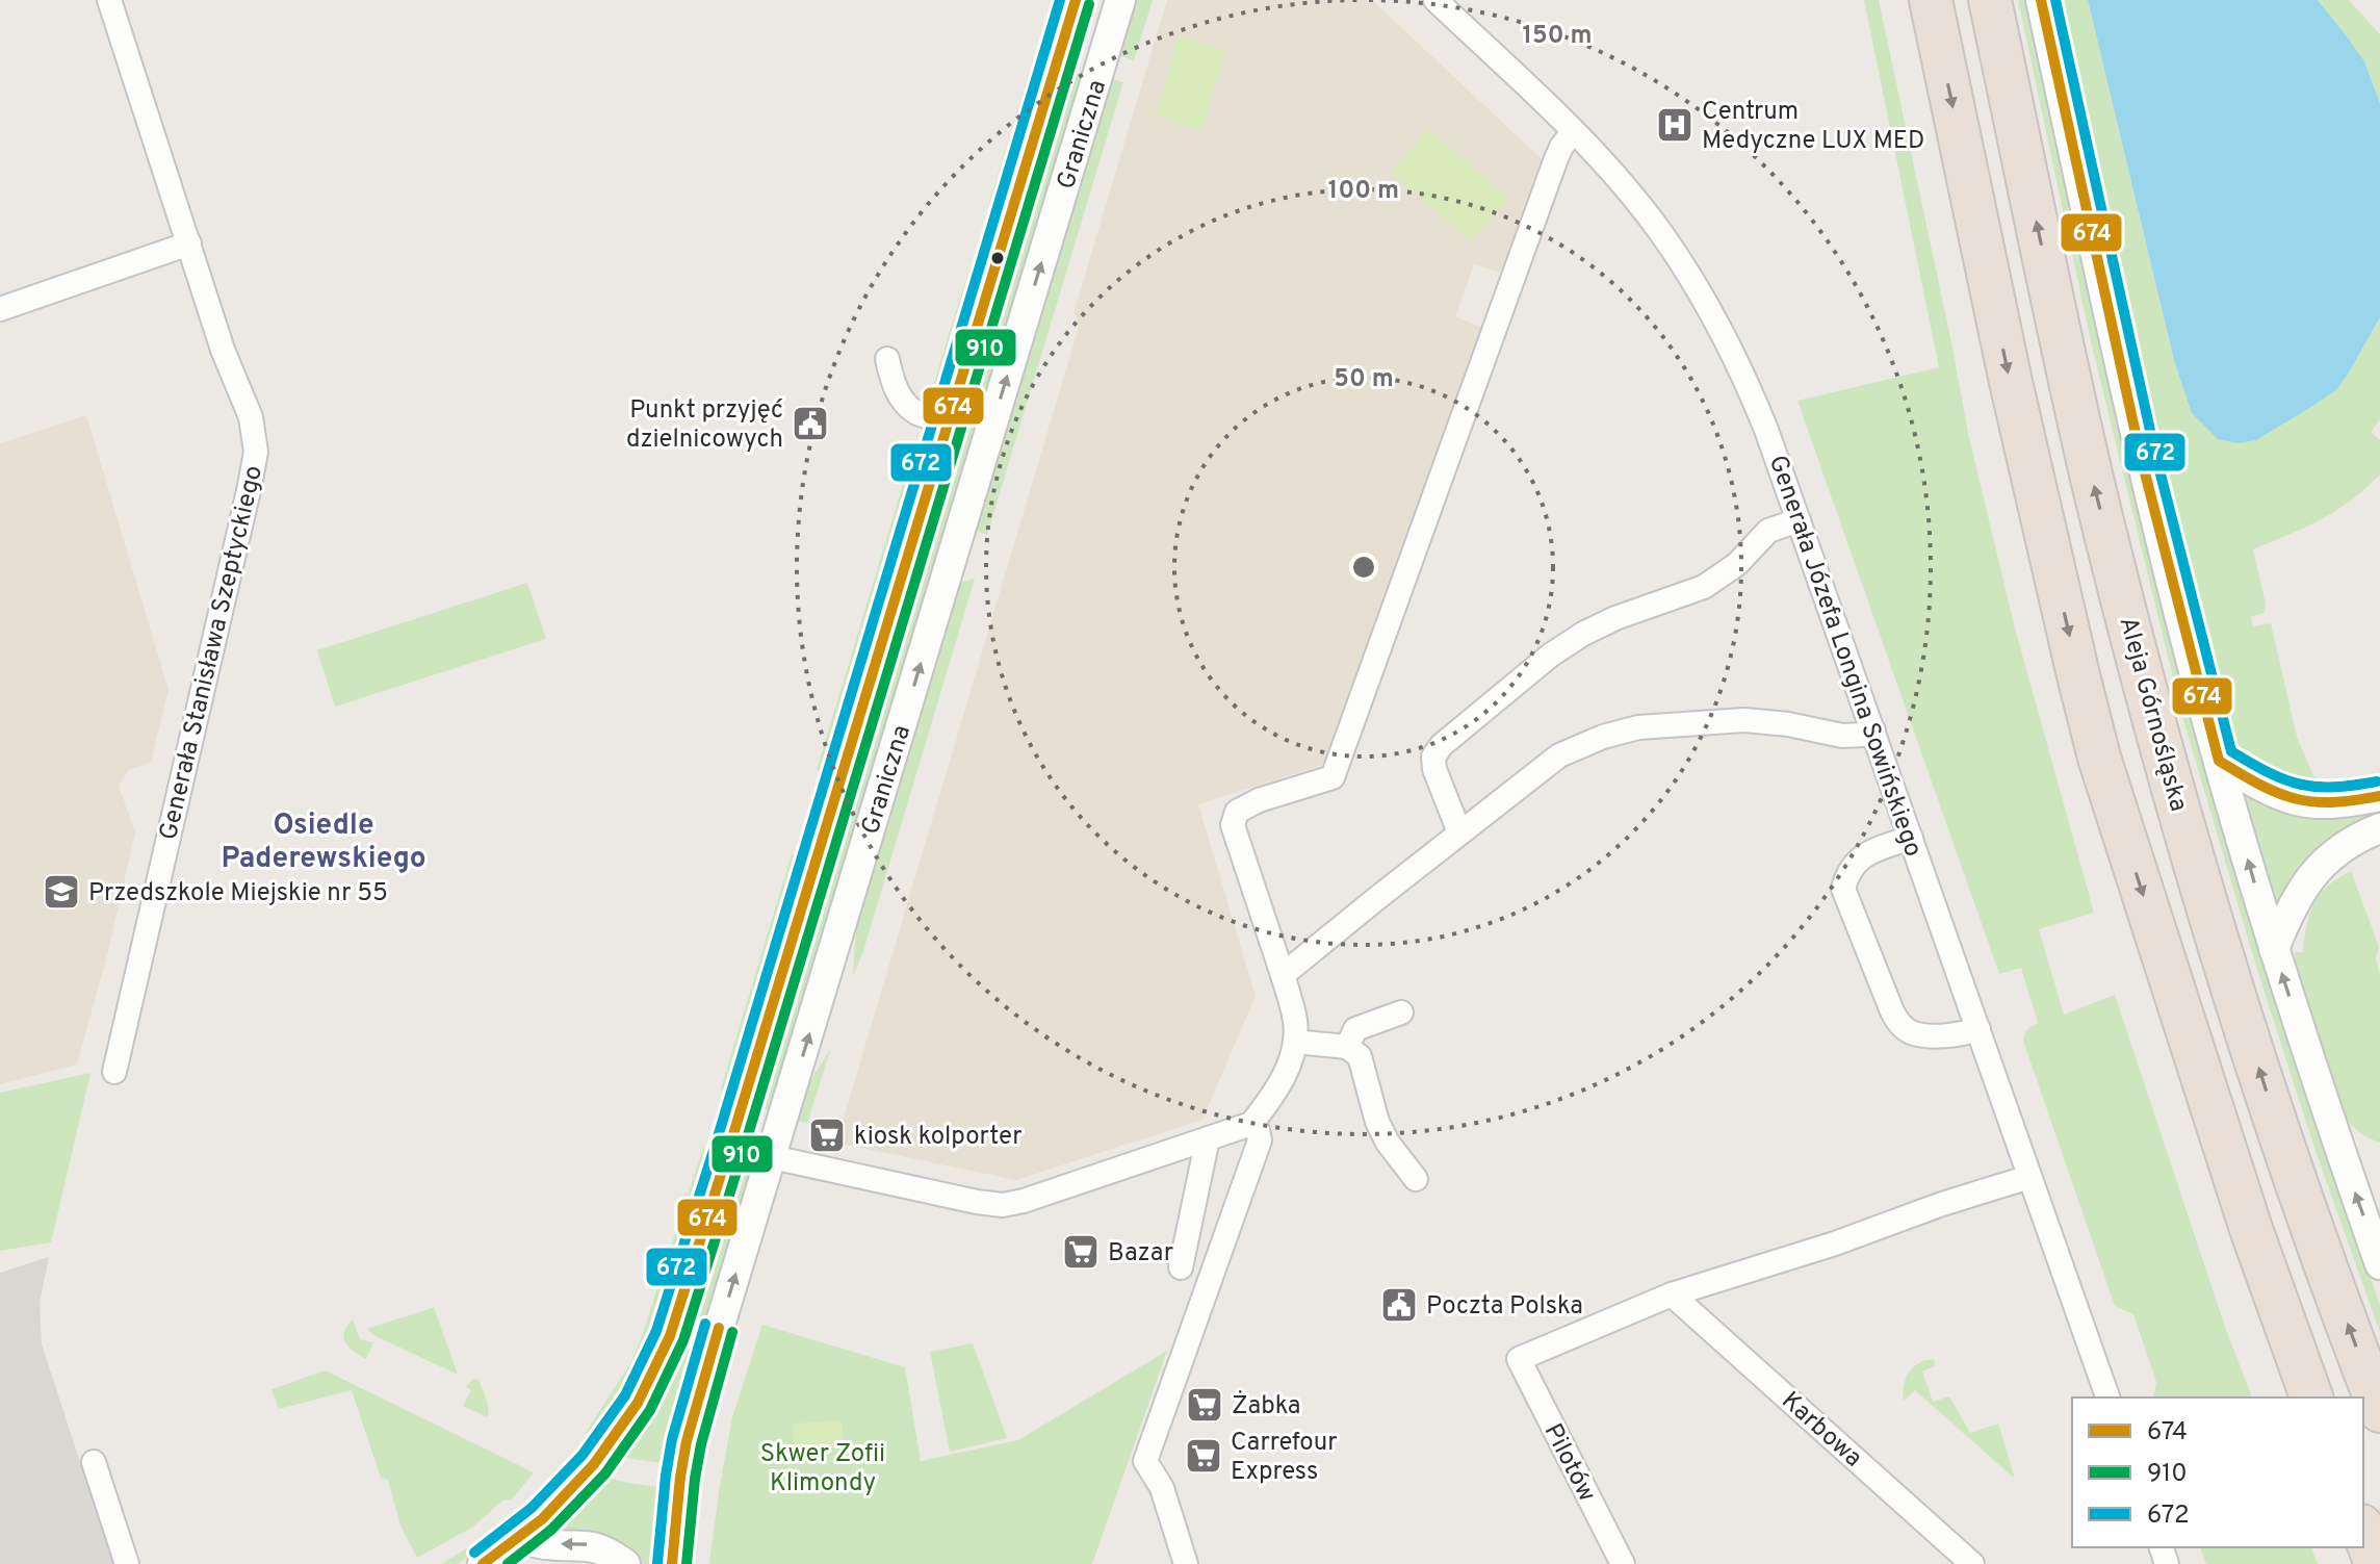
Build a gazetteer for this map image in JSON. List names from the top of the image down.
{
  "streets": {
    "highway": ["Aleja Górnośląska"],
    "street": [
      "Graniczna",
      "Generała Stanisława Szeptyckiego",
      "Generała Józefa Longina Sowińskiego",
      "Karbowa",
      "Pilotów"
    ]
  },
  "crossings": [
    ["Karbowa", "Pilotów"]
  ],
  "districts": ["Osiedle Paderewskiego"],
  "parks": ["Skwer Zofii Klimondy"],
  "places": {
    "hospital": ["Centrum Medyczne LUX MED"],
    "public building": ["Punkt przyjęć dzielnicowych", "Poczta Polska"],
    "school or university": ["Przedszkole Miejskie nr 55"],
    "supermarket": [
      "kiosk kolporter",
      "Bazar",
      "Żabka",
      "Carrefour Express"
    ]
  },
  "lines": ["transit line 674", "transit line 672", "transit line 910"],
  "legend": ["674", "910", "672"],
  "rings": ["150 m", "100 m", "50 m"]
}
